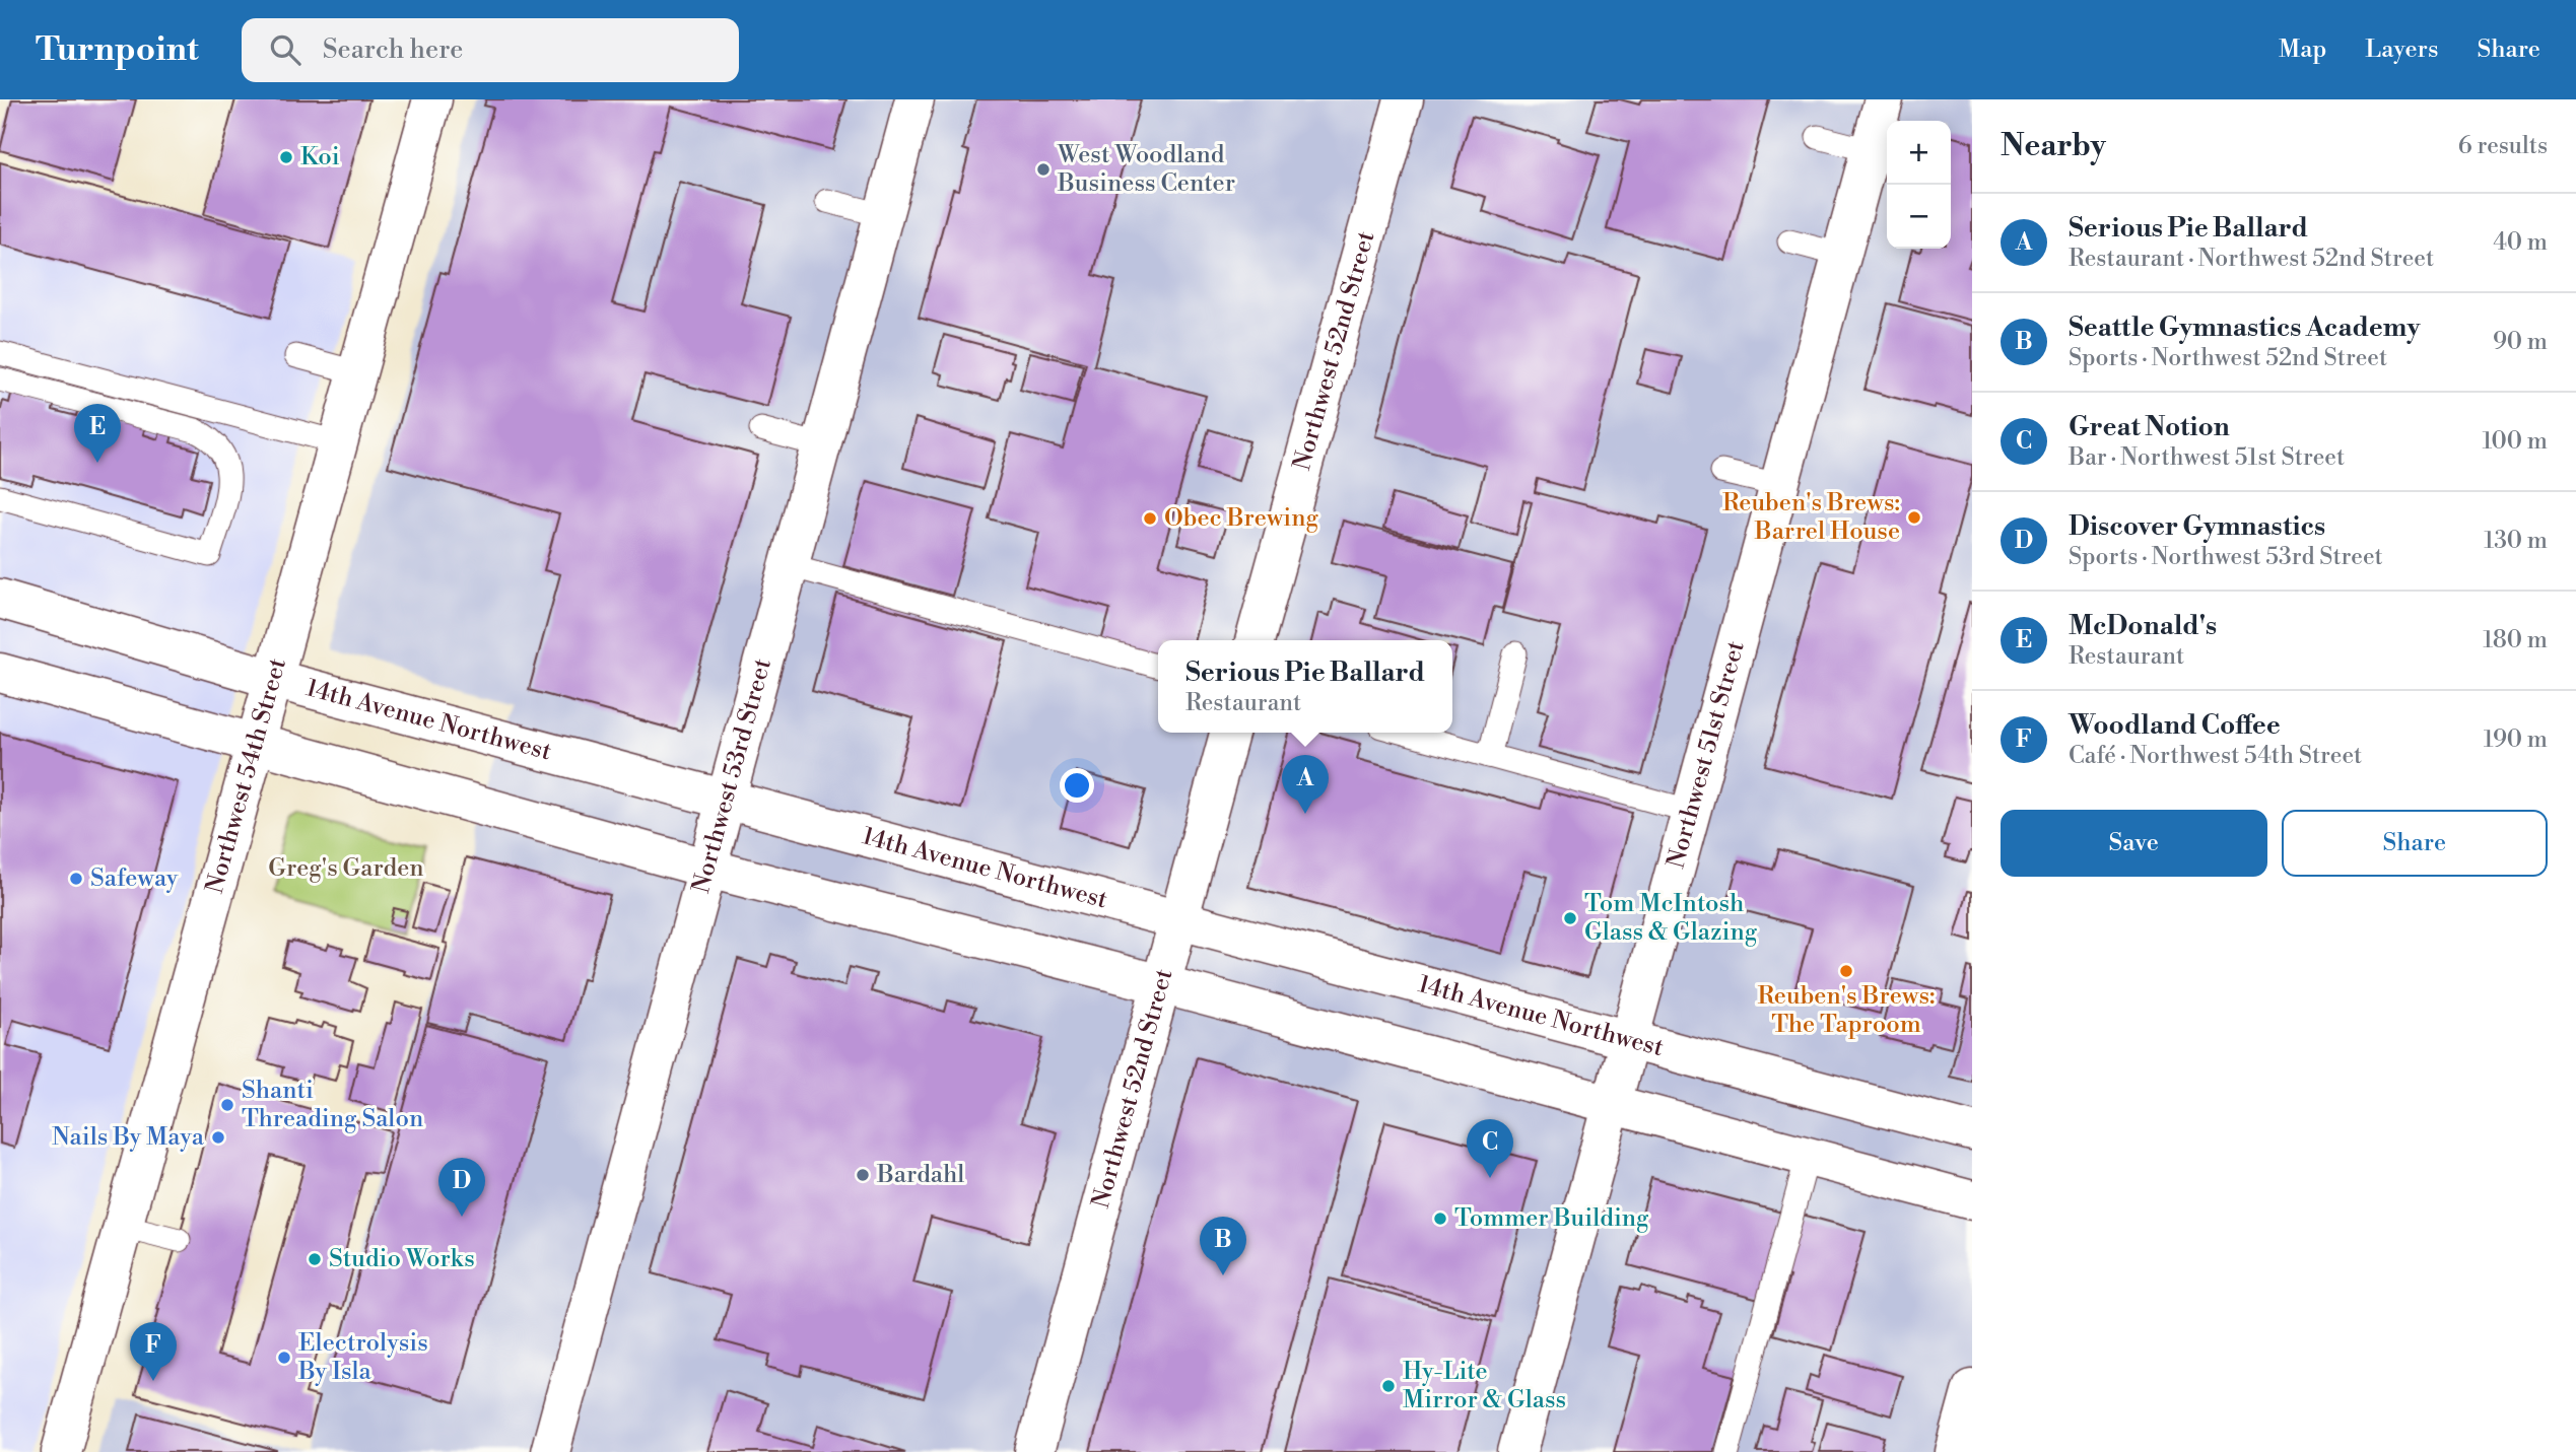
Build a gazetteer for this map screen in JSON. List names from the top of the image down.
{
  "streets": {
    "street": [
      "Northwest 52nd Street",
      "14th Avenue Northwest",
      "Northwest 51st Street",
      "Northwest 54th Street",
      "Northwest 53rd Street"
    ]
  },
  "crossings": [
    ["Northwest 52nd Street", "14th Avenue Northwest"],
    ["14th Avenue Northwest", "Northwest 51st Street"],
    ["14th Avenue Northwest", "Northwest 54th Street"],
    ["14th Avenue Northwest", "Northwest 53rd Street"]
  ],
  "parks": ["Greg's Garden"],
  "places": [
    "Koi",
    "West Woodland Business Center",
    "Reuben's Brews: Barrel House",
    "Obec Brewing",
    "Safeway",
    "Tom McIntosh Glass & Glazing",
    "Reuben's Brews: The Taproom",
    "Shanti Threading Salon",
    "Nails By Maya",
    "Bardahl",
    "Tommer Building",
    "Studio Works",
    "Electrolysis By Isla",
    "Hy-Lite Mirror & Glass"
  ],
  "page": {
    "header": "Turnpoint",
    "search": "Search here",
    "nav": ["Map", "Layers", "Share"],
    "heading": ["Nearby", "6 results"],
    "map_buttons": ["+", "−"],
    "list": [
      {
        "mark": "A",
        "name": "Serious Pie Ballard",
        "note": "Restaurant · Northwest 52nd Street",
        "value": "40 m"
      },
      {
        "mark": "B",
        "name": "Seattle Gymnastics Academy",
        "note": "Sports · Northwest 52nd Street",
        "value": "90 m"
      },
      {
        "mark": "C",
        "name": "Great Notion",
        "note": "Bar · Northwest 51st Street",
        "value": "100 m"
      },
      {
        "mark": "D",
        "name": "Discover Gymnastics",
        "note": "Sports · Northwest 53rd Street",
        "value": "130 m"
      },
      {
        "mark": "E",
        "name": "McDonald's",
        "note": "Restaurant",
        "value": "180 m"
      },
      {
        "mark": "F",
        "name": "Woodland Coffee",
        "note": "Café · Northwest 54th Street",
        "value": "190 m"
      }
    ],
    "pins": [
      "E",
      "A",
      "C",
      "D",
      "B",
      "F"
    ],
    "popup": ["Serious Pie Ballard", "Restaurant"],
    "buttons": ["Save", "Share"]
  }
}
